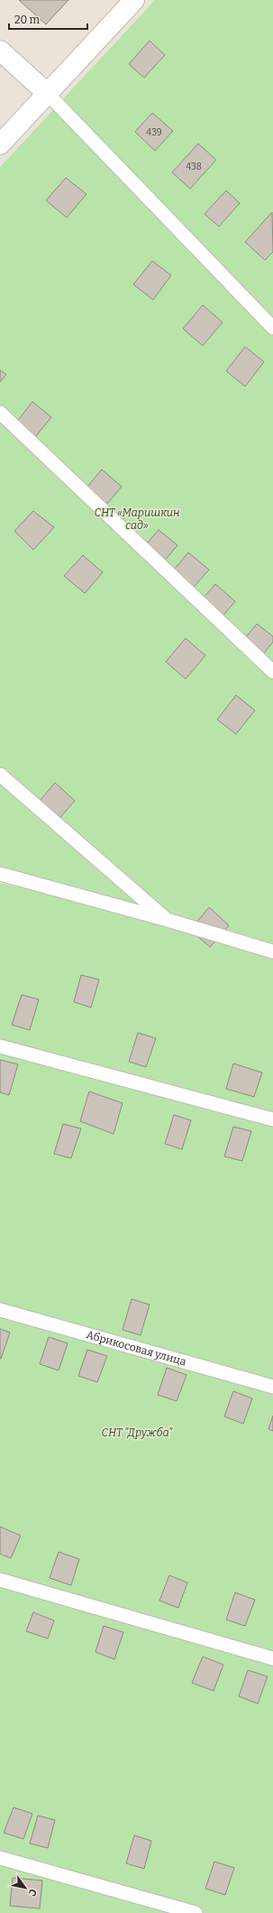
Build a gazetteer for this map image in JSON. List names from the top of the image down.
{
  "streets": {
    "lane": ["Абрикосовая улица"]
  },
  "parks": ["СНТ «Маришкин сад»", "СНТ \"Дружба\""],
  "house_numbers": ["439", "438"],
  "scale_bar": "20 m",
  "north": "bottom right"
}
